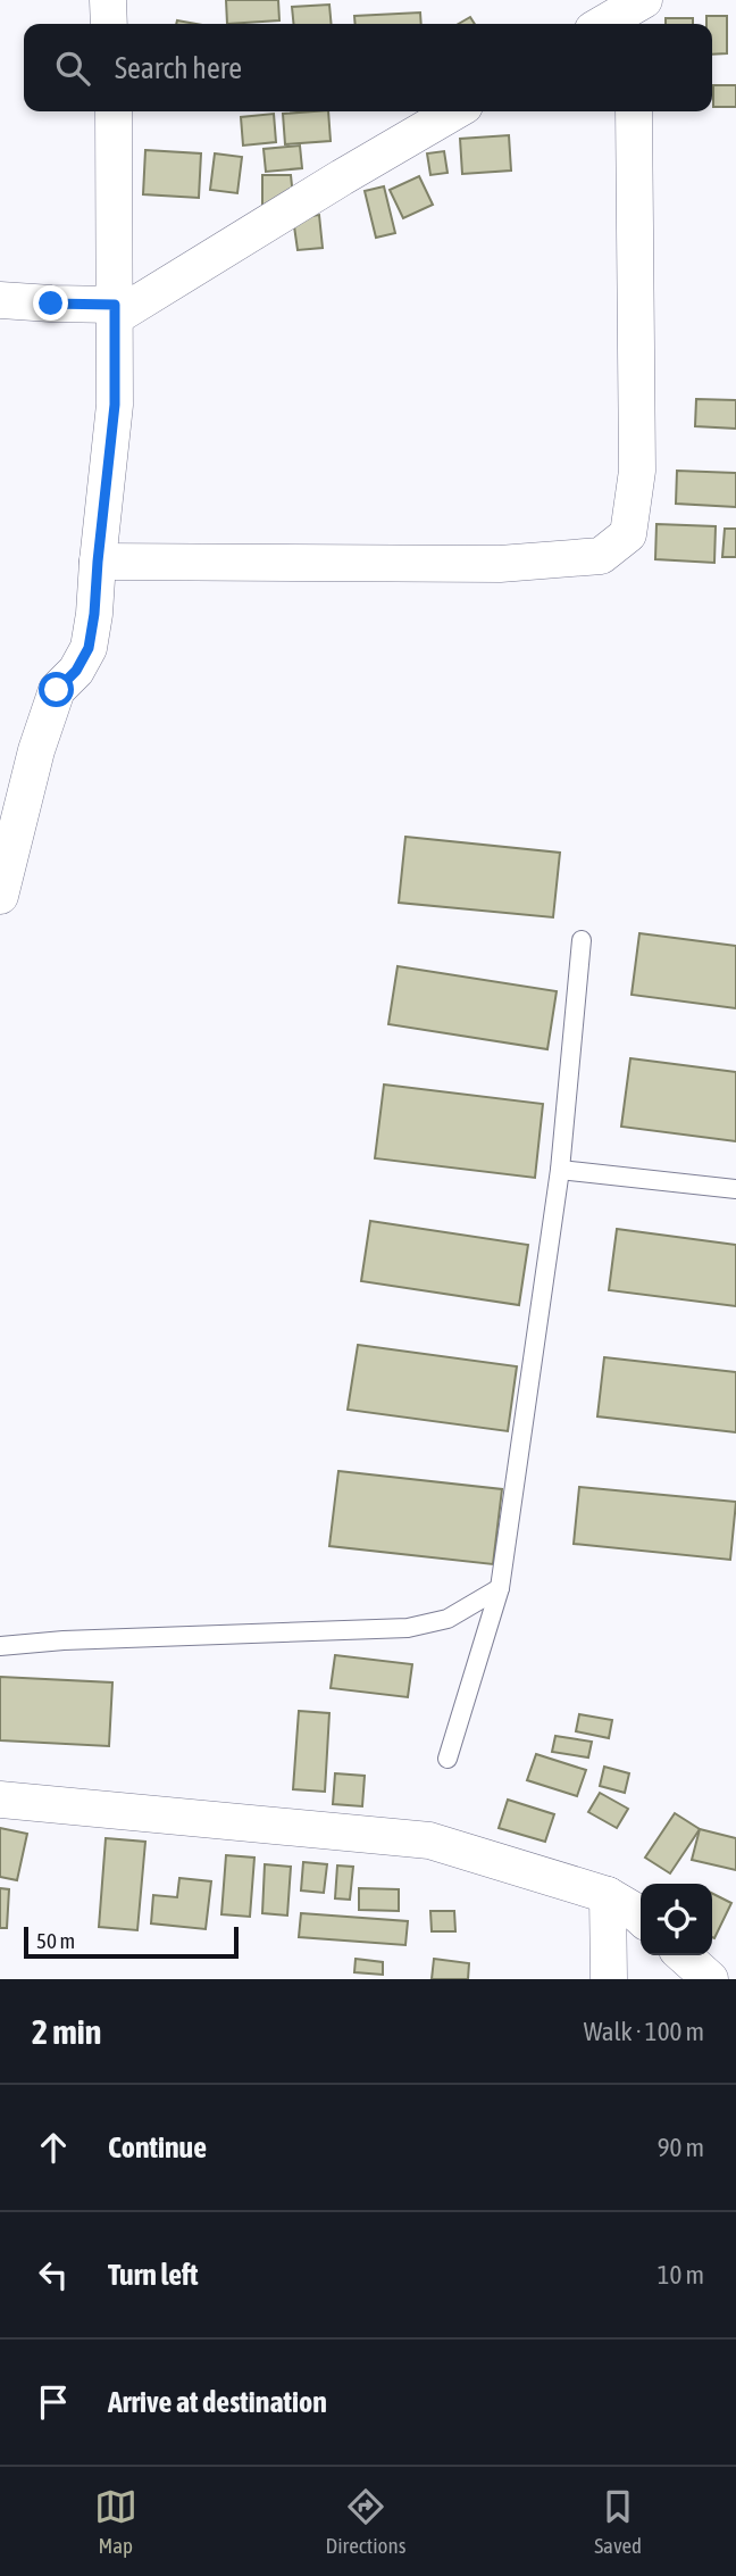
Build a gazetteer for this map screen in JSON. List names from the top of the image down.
{
  "scale_bar": "50 m",
  "page": {
    "search": "Search here",
    "scale": "50 m",
    "heading": ["2 min", "Walk · 100 m"],
    "list": [
      ["Continue", "90 m"],
      ["Turn left", "10 m"],
      "Arrive at destination"
    ],
    "nav": ["Map", "Directions", "Saved"]
  }
}
